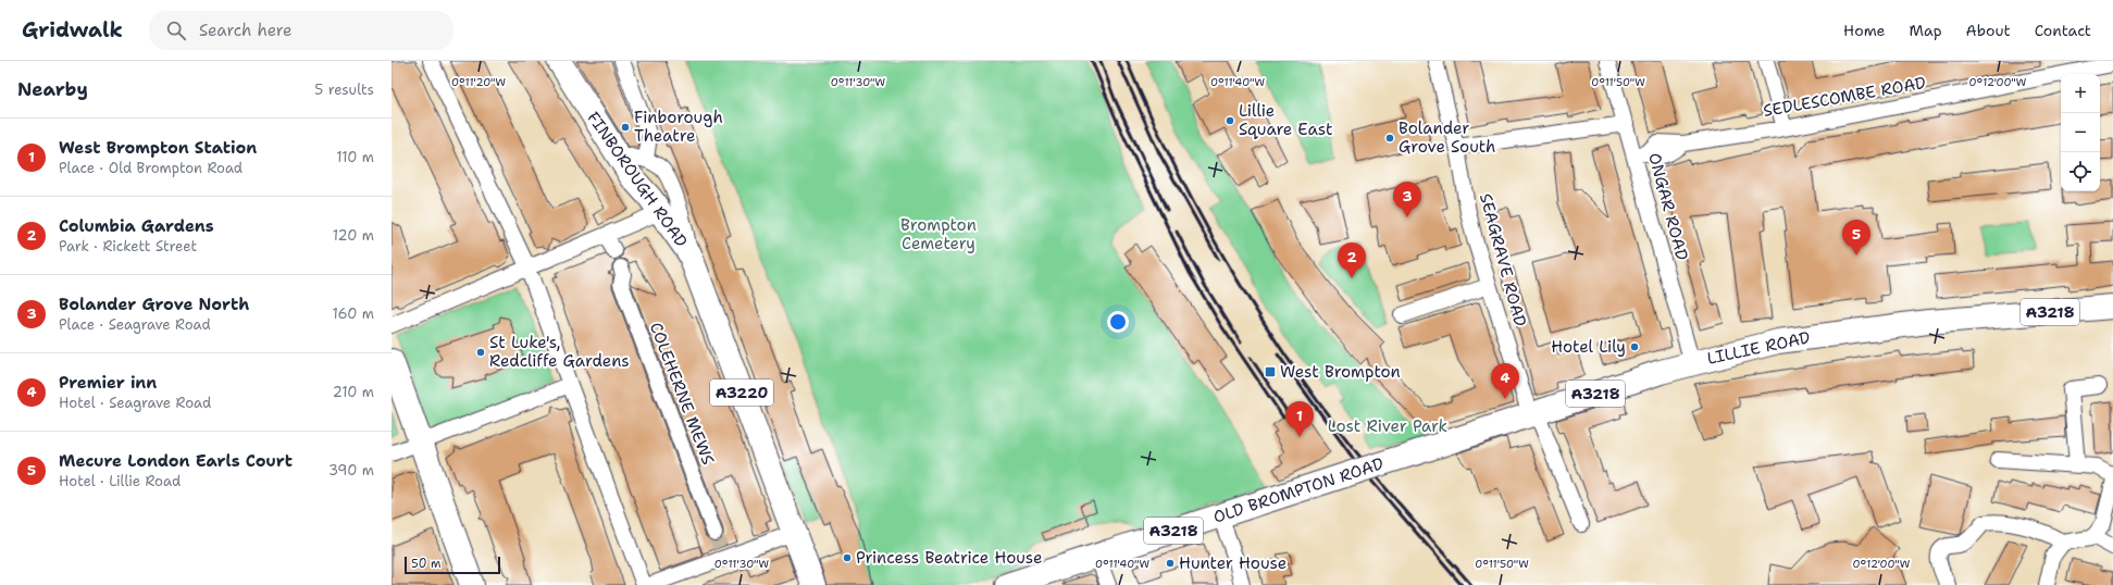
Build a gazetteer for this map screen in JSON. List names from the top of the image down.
{
  "streets": {
    "main road": [
      "FINBOROUGH ROAD",
      "A3218",
      "LILLIE ROAD",
      "A3220",
      "OLD BROMPTON ROAD"
    ],
    "street": [
      "SEDLESCOMBE ROAD",
      "ONGAR ROAD",
      "SEAGRAVE ROAD",
      "COLEHERNE MEWS"
    ]
  },
  "crossings": [
    ["SEDLESCOMBE ROAD", "ONGAR ROAD"],
    ["ONGAR ROAD", "LILLIE ROAD"],
    ["SEAGRAVE ROAD", "LILLIE ROAD"],
    ["LILLIE ROAD", "OLD BROMPTON ROAD"]
  ],
  "parks": ["Brompton Cemetery", "Lost River Park"],
  "places": {
    "other": [
      "Lillie Square East",
      "Finborough Theatre",
      "Bolander Grove South",
      "Hotel Lily",
      "St Luke's, Redcliffe Gardens",
      "Princess Beatrice House",
      "Hunter House"
    ],
    "transit": ["West Brompton"]
  },
  "scale_bar": "50 m",
  "page": {
    "header": "Gridwalk",
    "search": "Search here",
    "nav": [
      "Home",
      "Map",
      "About",
      "Contact"
    ],
    "heading": ["Nearby", "5 results"],
    "map_buttons": ["+", "−"],
    "list": [
      {
        "mark": "1",
        "name": "West Brompton Station",
        "note": "Place · Old Brompton Road",
        "value": "110 m"
      },
      {
        "mark": "2",
        "name": "Columbia Gardens",
        "note": "Park · Rickett Street",
        "value": "120 m"
      },
      {
        "mark": "3",
        "name": "Bolander Grove North",
        "note": "Place · Seagrave Road",
        "value": "160 m"
      },
      {
        "mark": "4",
        "name": "Premier inn",
        "note": "Hotel · Seagrave Road",
        "value": "210 m"
      },
      {
        "mark": "5",
        "name": "Mecure London Earls Court",
        "note": "Hotel · Lillie Road",
        "value": "390 m"
      }
    ],
    "pins": [
      "3",
      "5",
      "2",
      "4",
      "1"
    ],
    "scale": "50 m"
  },
  "coordinates": [
    "0°11'20\"W",
    "0°11'30\"W",
    "0°11'40\"W",
    "0°11'50\"W",
    "0°12'00\"W"
  ]
}
